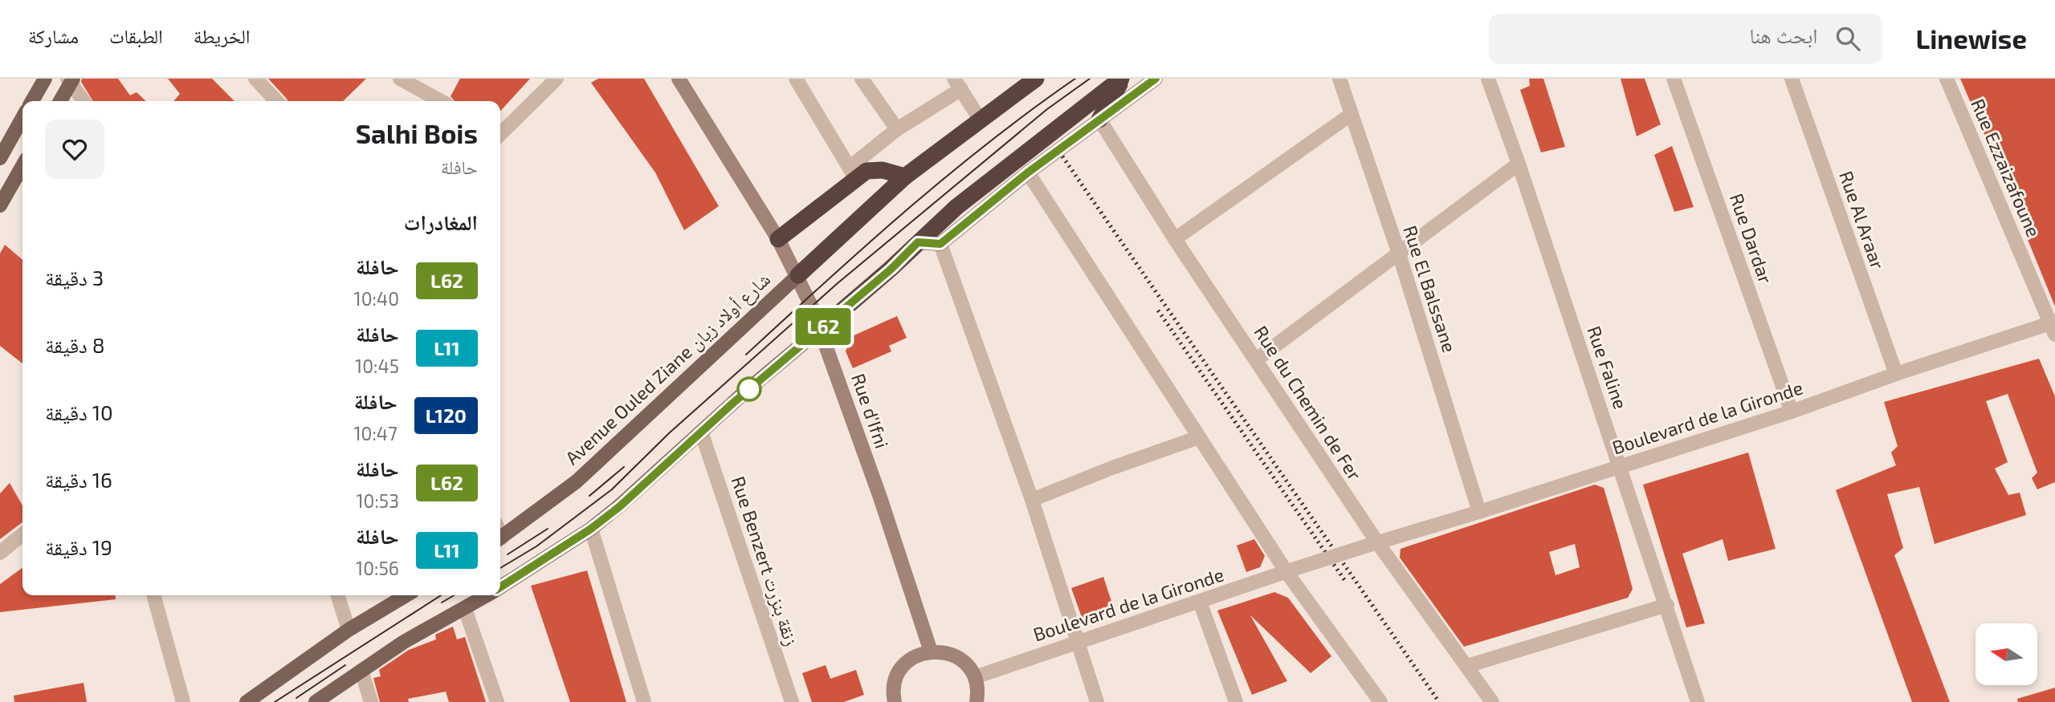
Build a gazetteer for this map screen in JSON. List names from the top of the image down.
{
  "streets": {
    "highway": ["Avenue Ouled Ziane شارع أولاد زيان"],
    "street": [
      "Rue Ezzaizafoune",
      "Rue Al Araar",
      "Rue Dardar",
      "Rue El Balssane",
      "Rue Faline",
      "Rue du Chemin de Fer",
      "Rue d'Ifni",
      "Boulevard de la Gironde",
      "Rue Benzert زنقة بنزرت"
    ]
  },
  "crossings": [
    ["Rue Ezzaizafoune", "Boulevard de la Gironde"],
    ["Rue Al Araar", "Boulevard de la Gironde"],
    ["Rue Dardar", "Boulevard de la Gironde"],
    ["Rue El Balssane", "Boulevard de la Gironde"],
    ["Rue Faline", "Boulevard de la Gironde"],
    ["Avenue Ouled Ziane شارع أولاد زيان", "Rue d'Ifni"],
    ["Rue du Chemin de Fer", "Boulevard de la Gironde"]
  ],
  "lines": ["bus line L62"],
  "north": "left",
  "page": {
    "header": "Linewise",
    "search": "ابحث هنا",
    "nav": ["الخريطة", "الطبقات", "مشاركة"],
    "on_map": "L62",
    "heading": [
      ["Salhi Bois", "حافلة"],
      "المغادرات"
    ],
    "list": [
      {
        "mark": "L62",
        "name": "حافلة",
        "note": "10:40",
        "value": "3 دقيقة"
      },
      {
        "mark": "L11",
        "name": "حافلة",
        "note": "10:45",
        "value": "8 دقيقة"
      },
      {
        "mark": "L120",
        "name": "حافلة",
        "note": "10:47",
        "value": "10 دقيقة"
      },
      {
        "mark": "L62",
        "name": "حافلة",
        "note": "10:53",
        "value": "16 دقيقة"
      },
      {
        "mark": "L11",
        "name": "حافلة",
        "note": "10:56",
        "value": "19 دقيقة"
      }
    ]
  }
}
